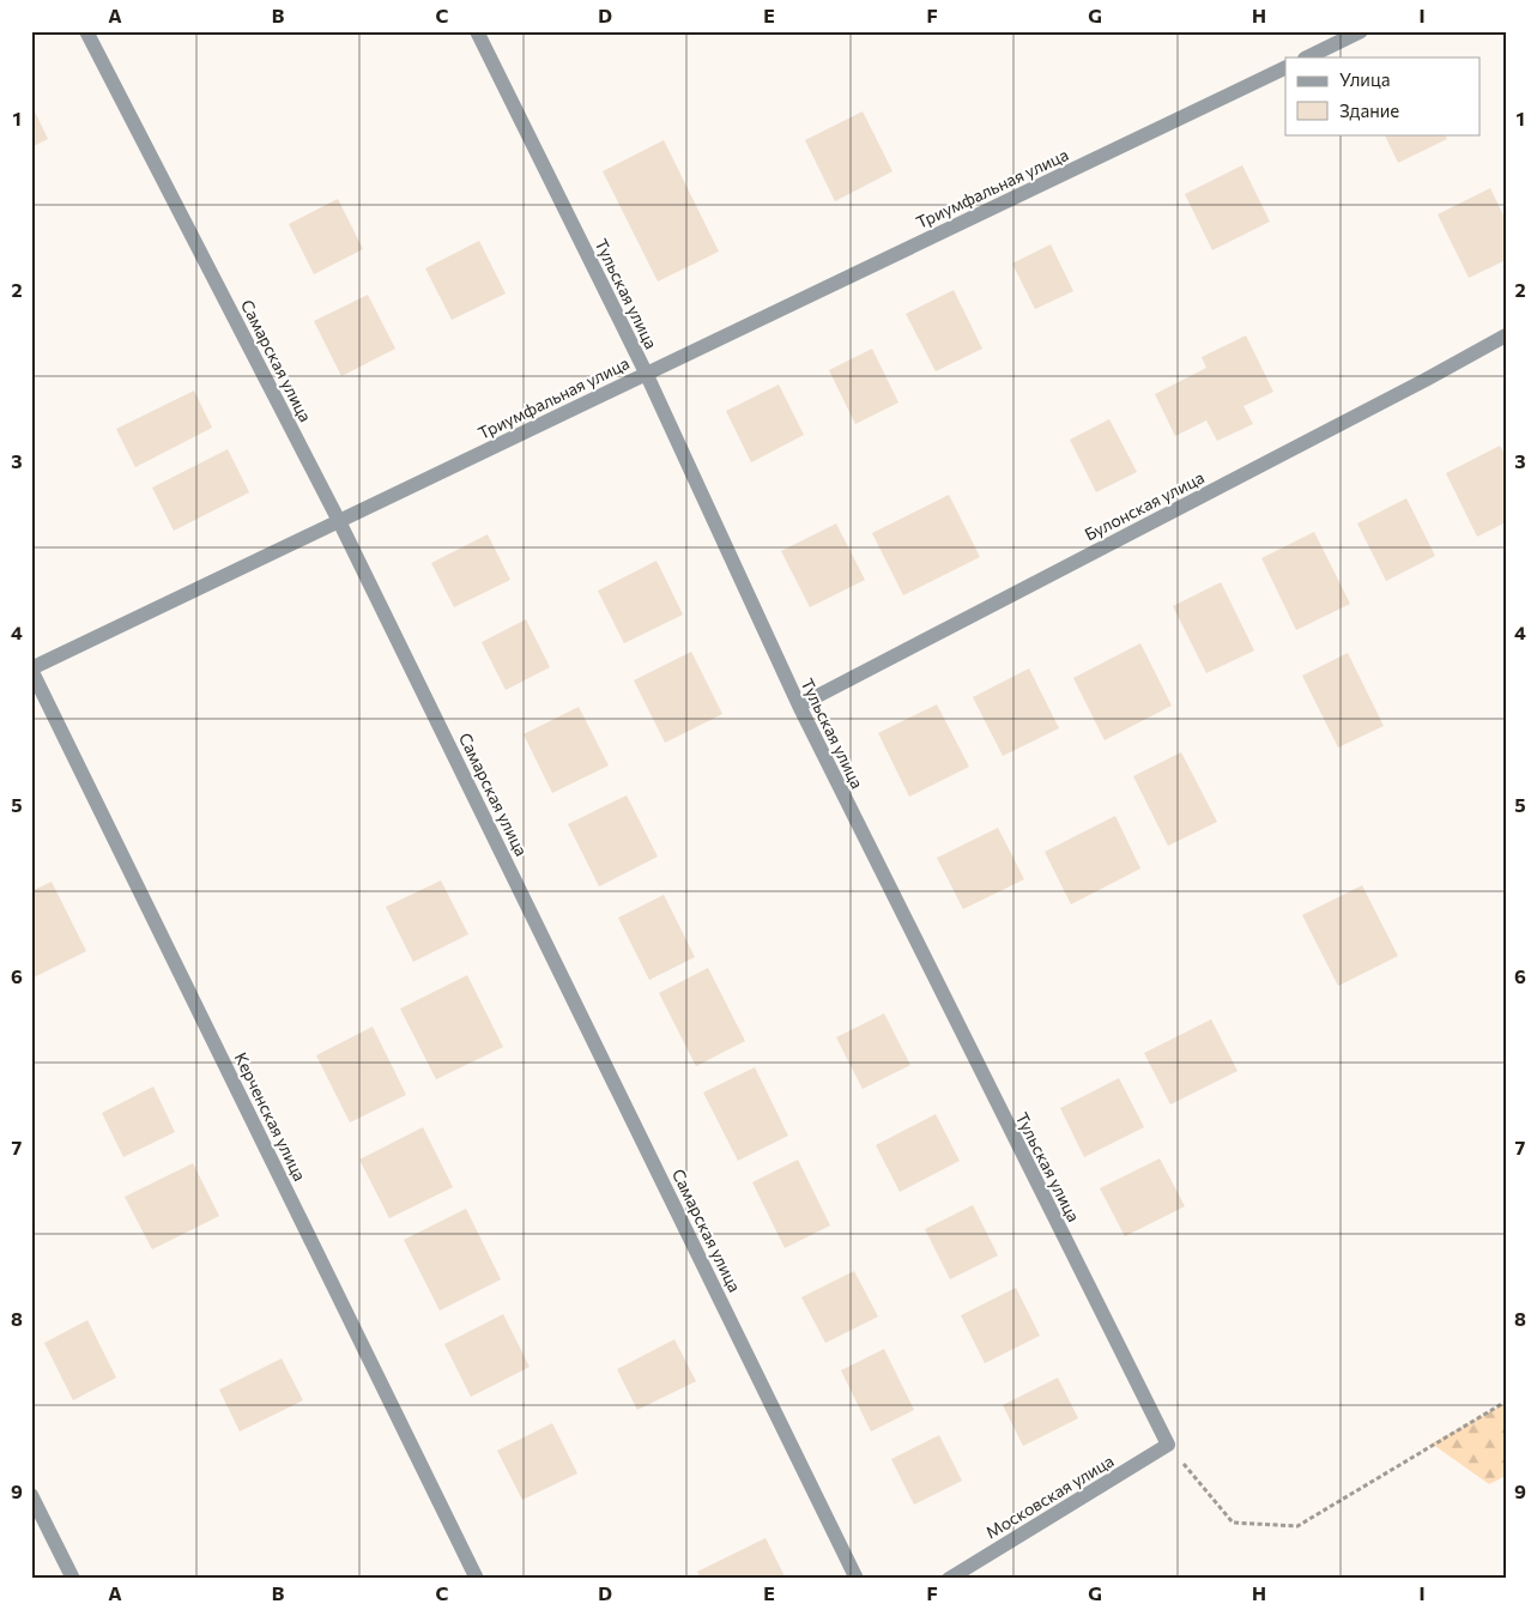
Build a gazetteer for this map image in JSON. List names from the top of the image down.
{
  "streets": {
    "street": [
      "Триумфальная улица",
      "Тульская улица",
      "Самарская улица",
      "Булонская улица",
      "Керченская улица",
      "Московская улица"
    ]
  },
  "crossings": [
    ["Триумфальная улица", "Тульская улица"],
    ["Триумфальная улица", "Самарская улица"],
    ["Триумфальная улица", "Керченская улица"],
    ["Тульская улица", "Булонская улица"],
    ["Тульская улица", "Московская улица"]
  ],
  "legend": ["Улица", "Здание"],
  "grid": {
    "columns": [
      "A",
      "B",
      "C",
      "D",
      "E",
      "F",
      "G",
      "H",
      "I"
    ],
    "rows": [
      "1",
      "2",
      "3",
      "4",
      "5",
      "6",
      "7",
      "8",
      "9"
    ]
  }
}
